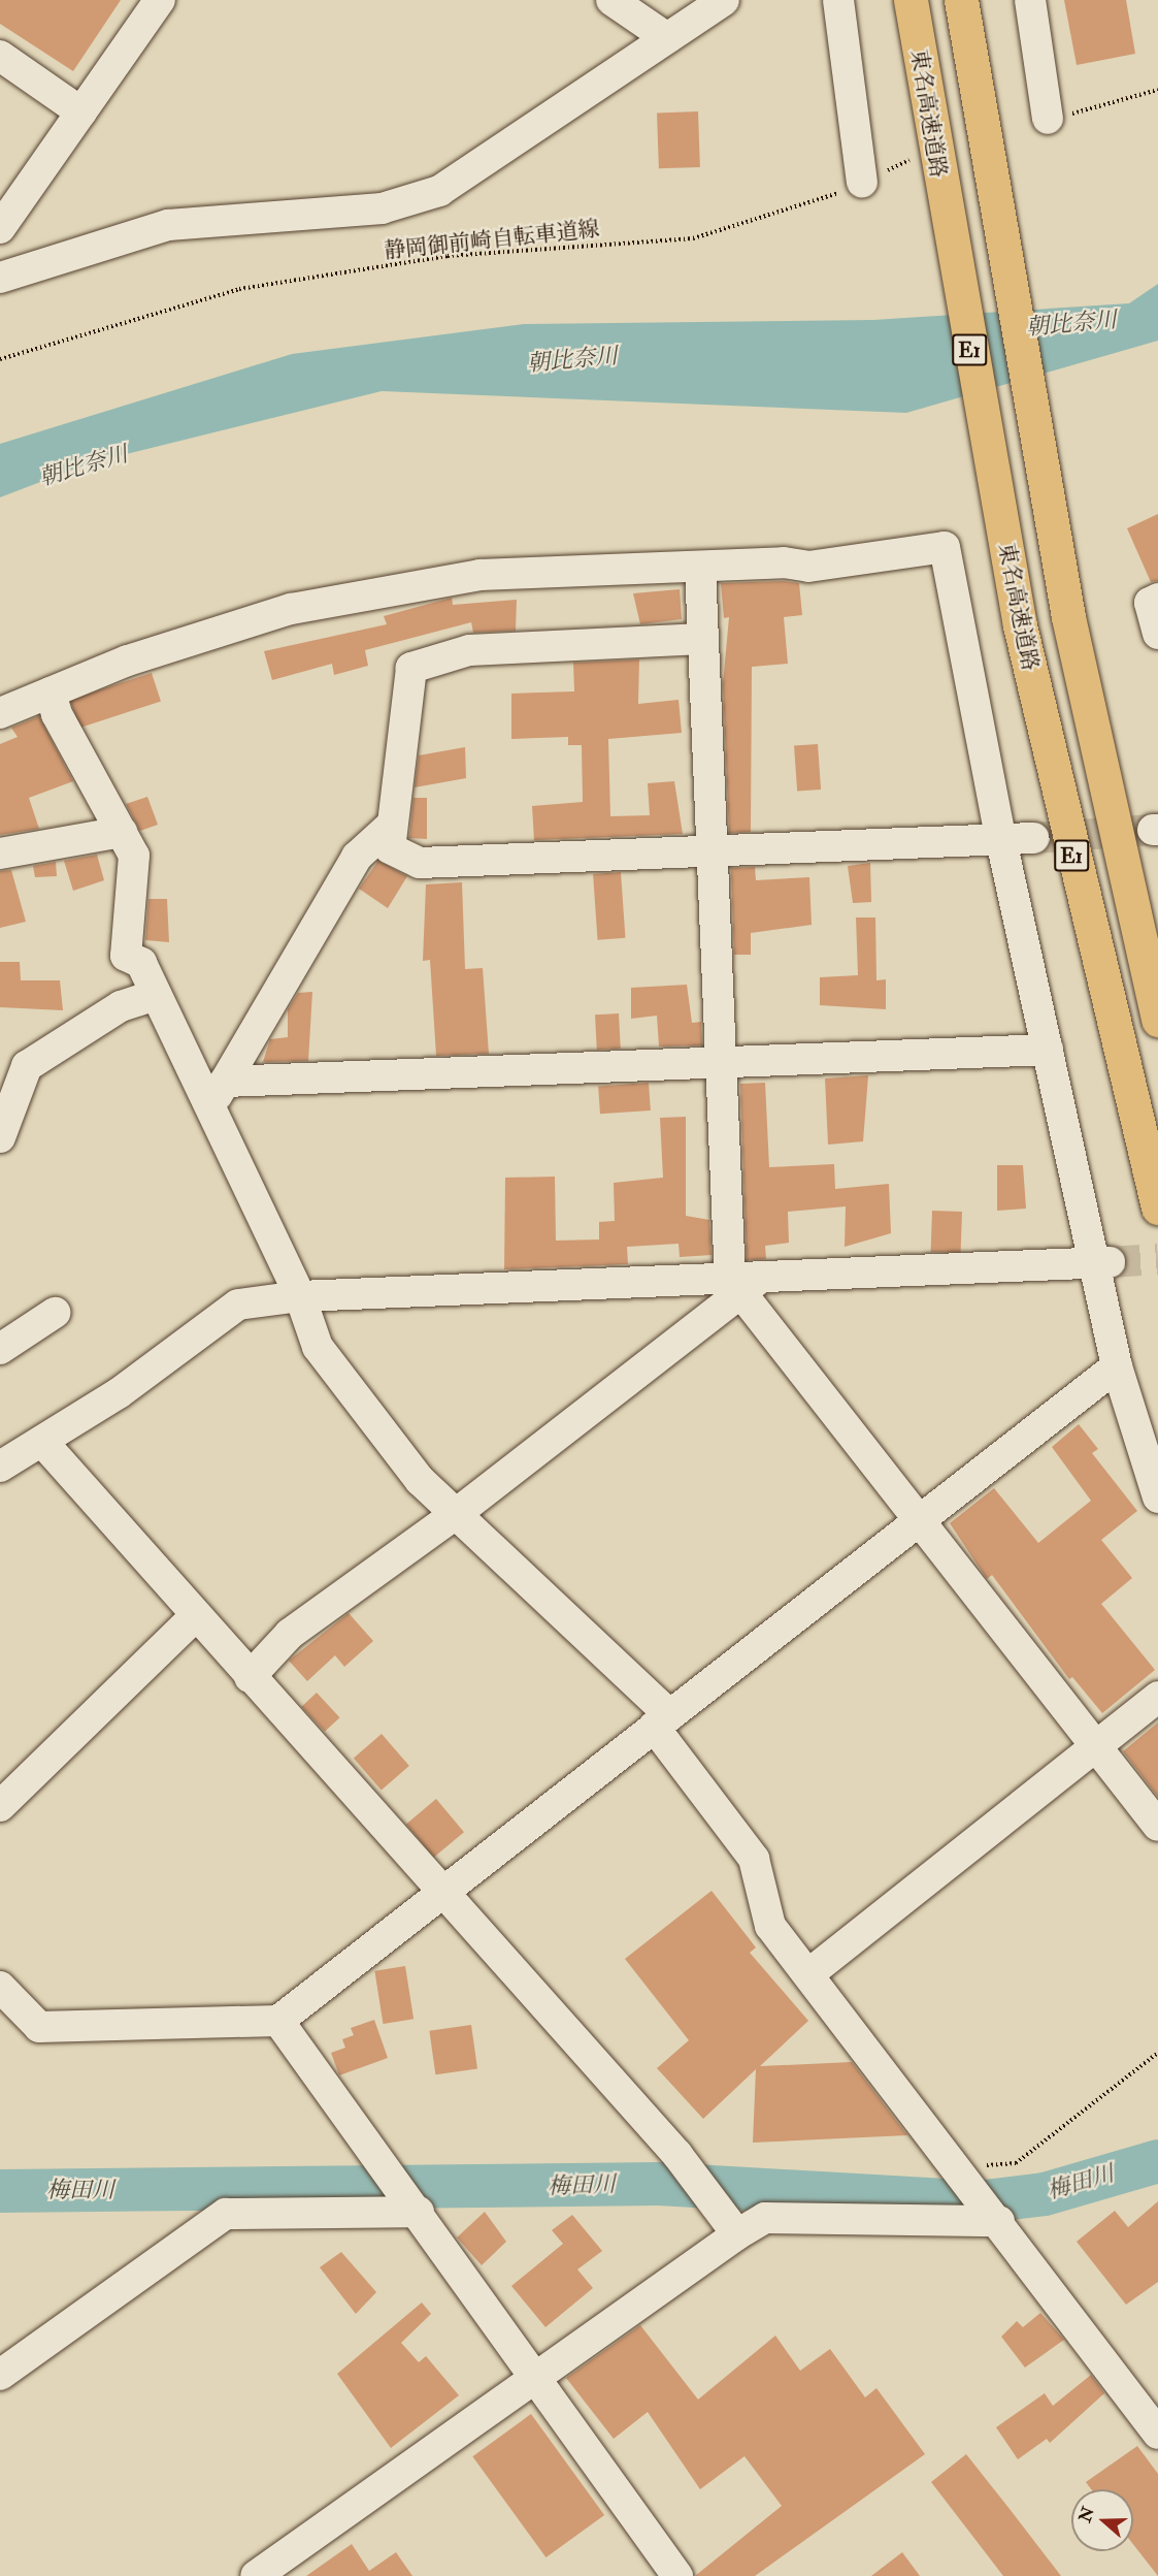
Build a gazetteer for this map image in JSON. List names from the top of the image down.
{
  "streets": {
    "highway": ["東名高速道路", "E1"],
    "path": ["静岡御前崎自転車道線"]
  },
  "water": ["朝比奈川", "梅田川"],
  "north": "left"
}
